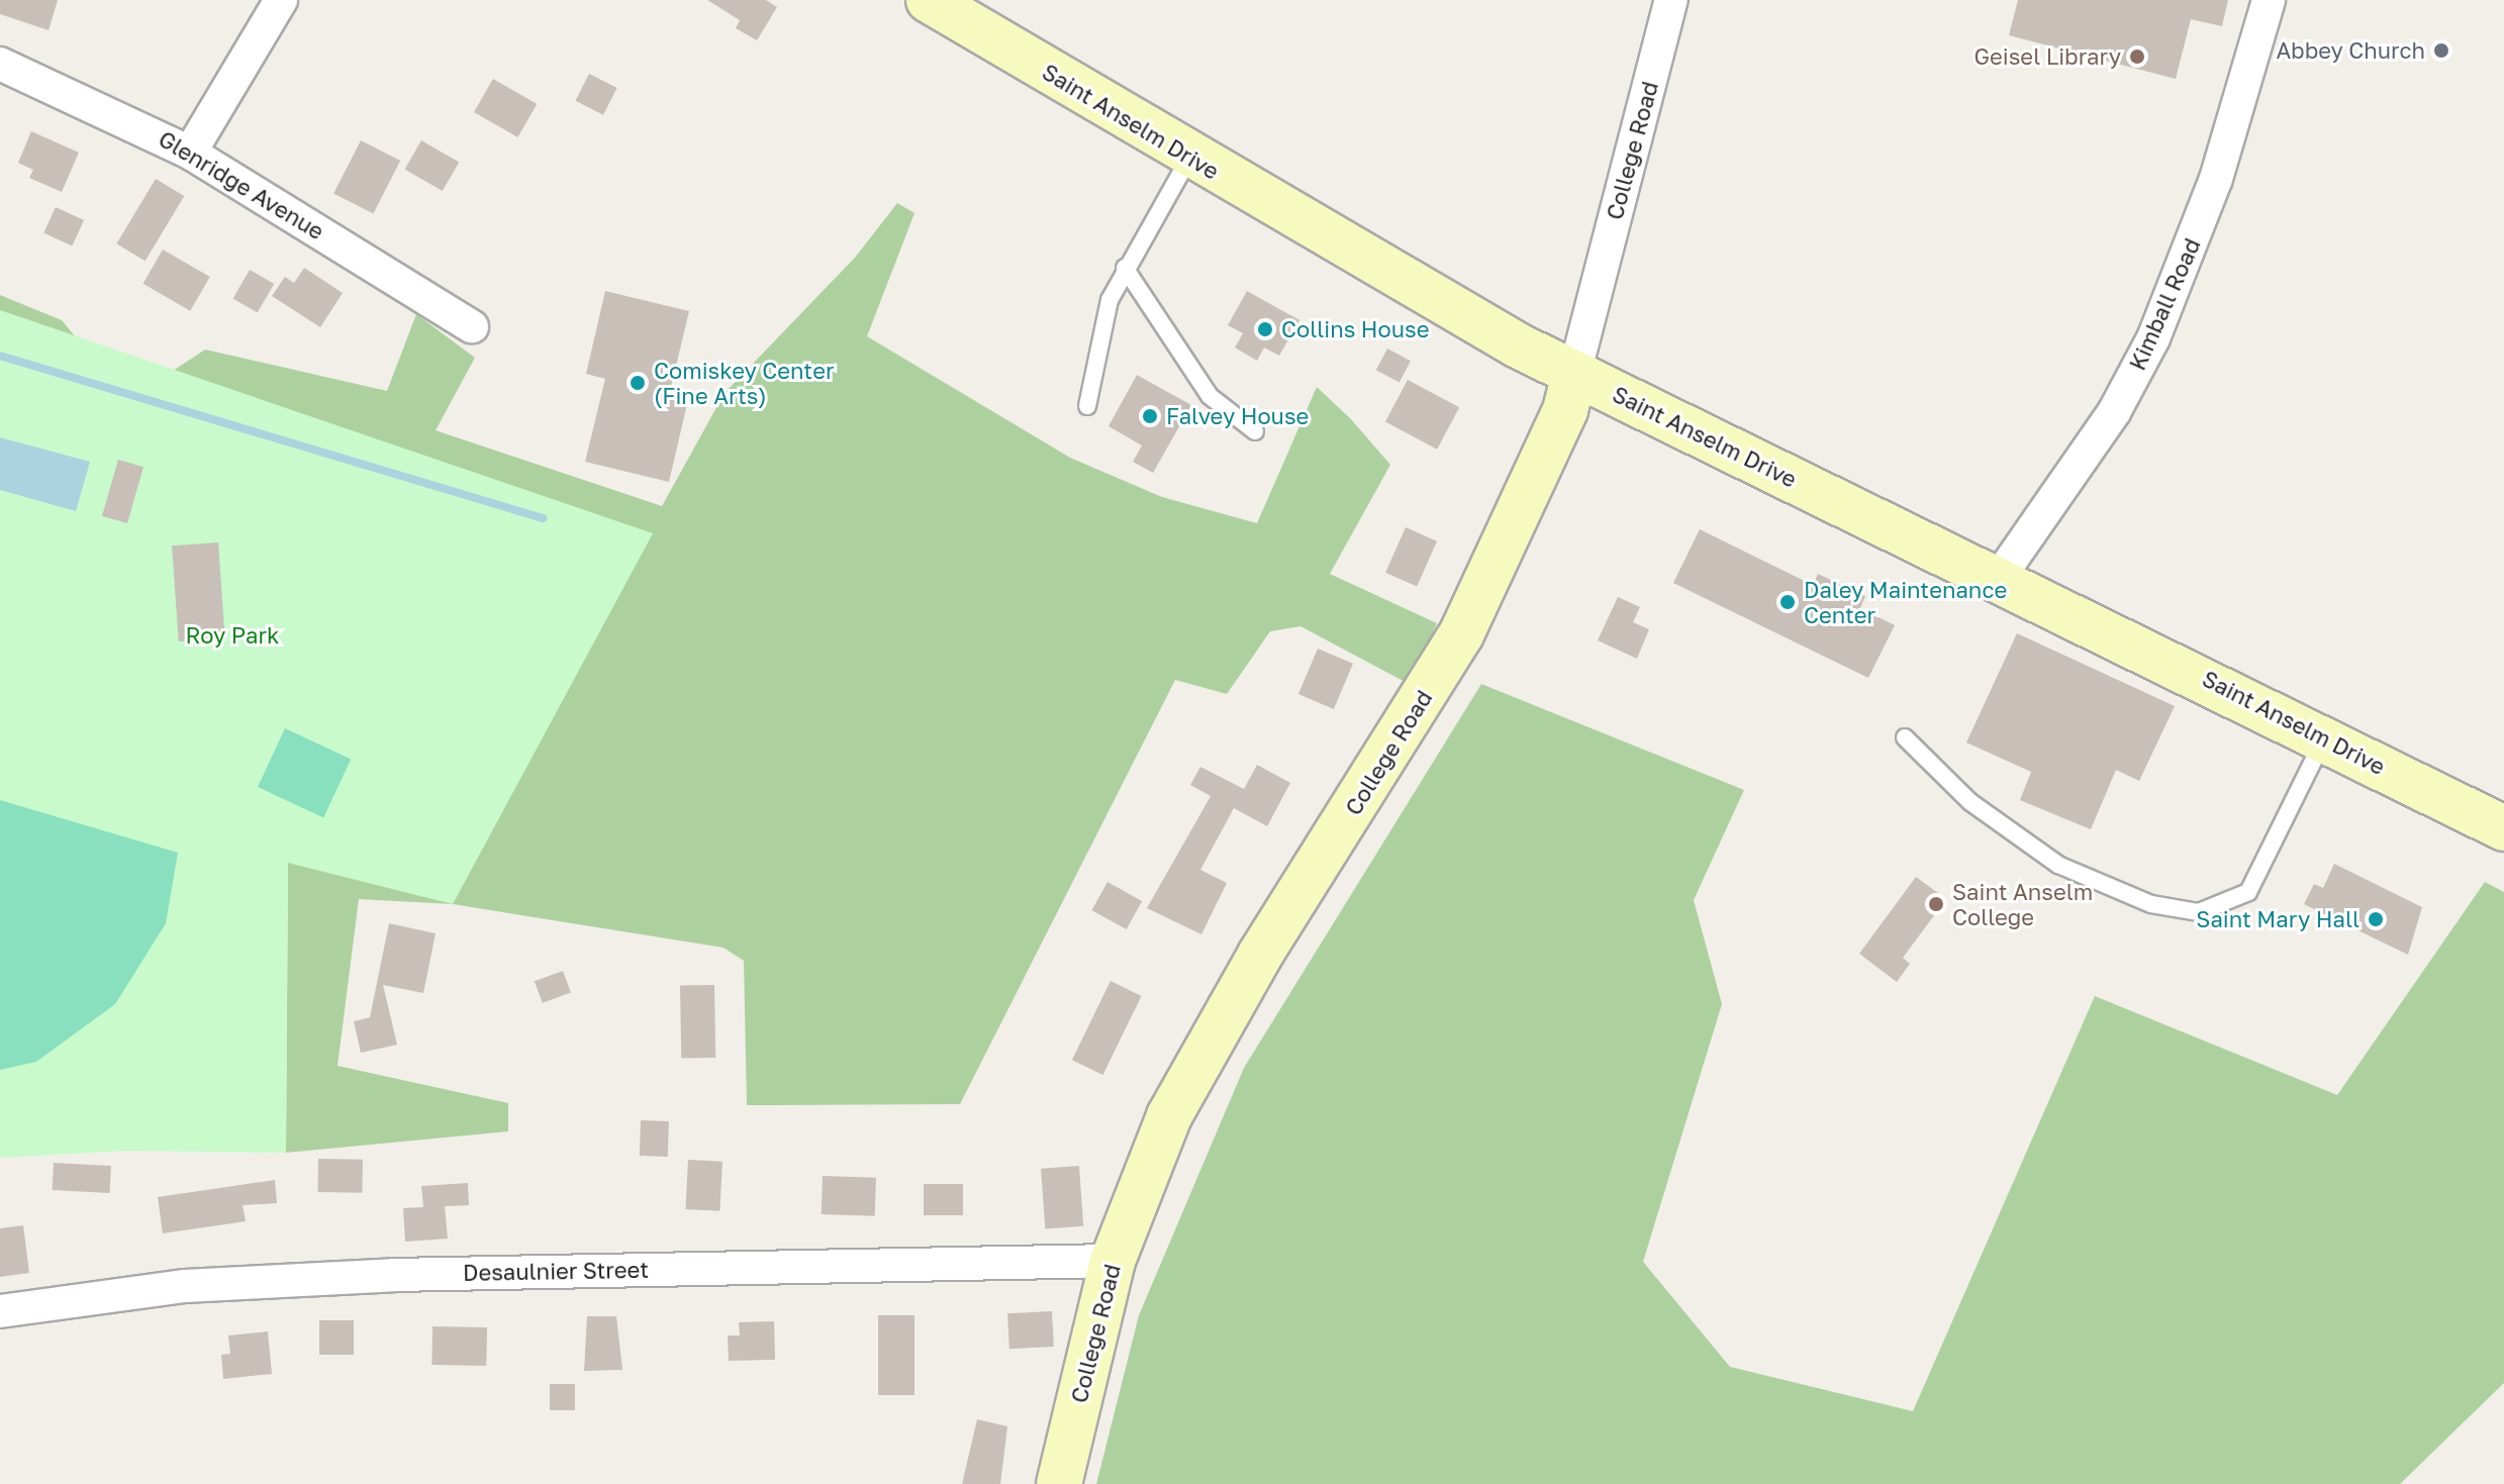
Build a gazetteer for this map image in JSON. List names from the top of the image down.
{
  "streets": {
    "street": [
      "Saint Anselm Drive",
      "College Road",
      "Glenridge Avenue",
      "Kimball Road",
      "Desaulnier Street"
    ]
  },
  "crossings": [
    ["Saint Anselm Drive", "College Road"],
    ["Saint Anselm Drive", "Kimball Road"],
    ["College Road", "Desaulnier Street"]
  ],
  "parks": ["Roy Park"],
  "places": [
    "Abbey Church",
    "Geisel Library",
    "Collins House",
    "Comiskey Center (Fine Arts)",
    "Falvey House",
    "Daley Maintenance Center",
    "Saint Anselm College",
    "Saint Mary Hall"
  ]
}
